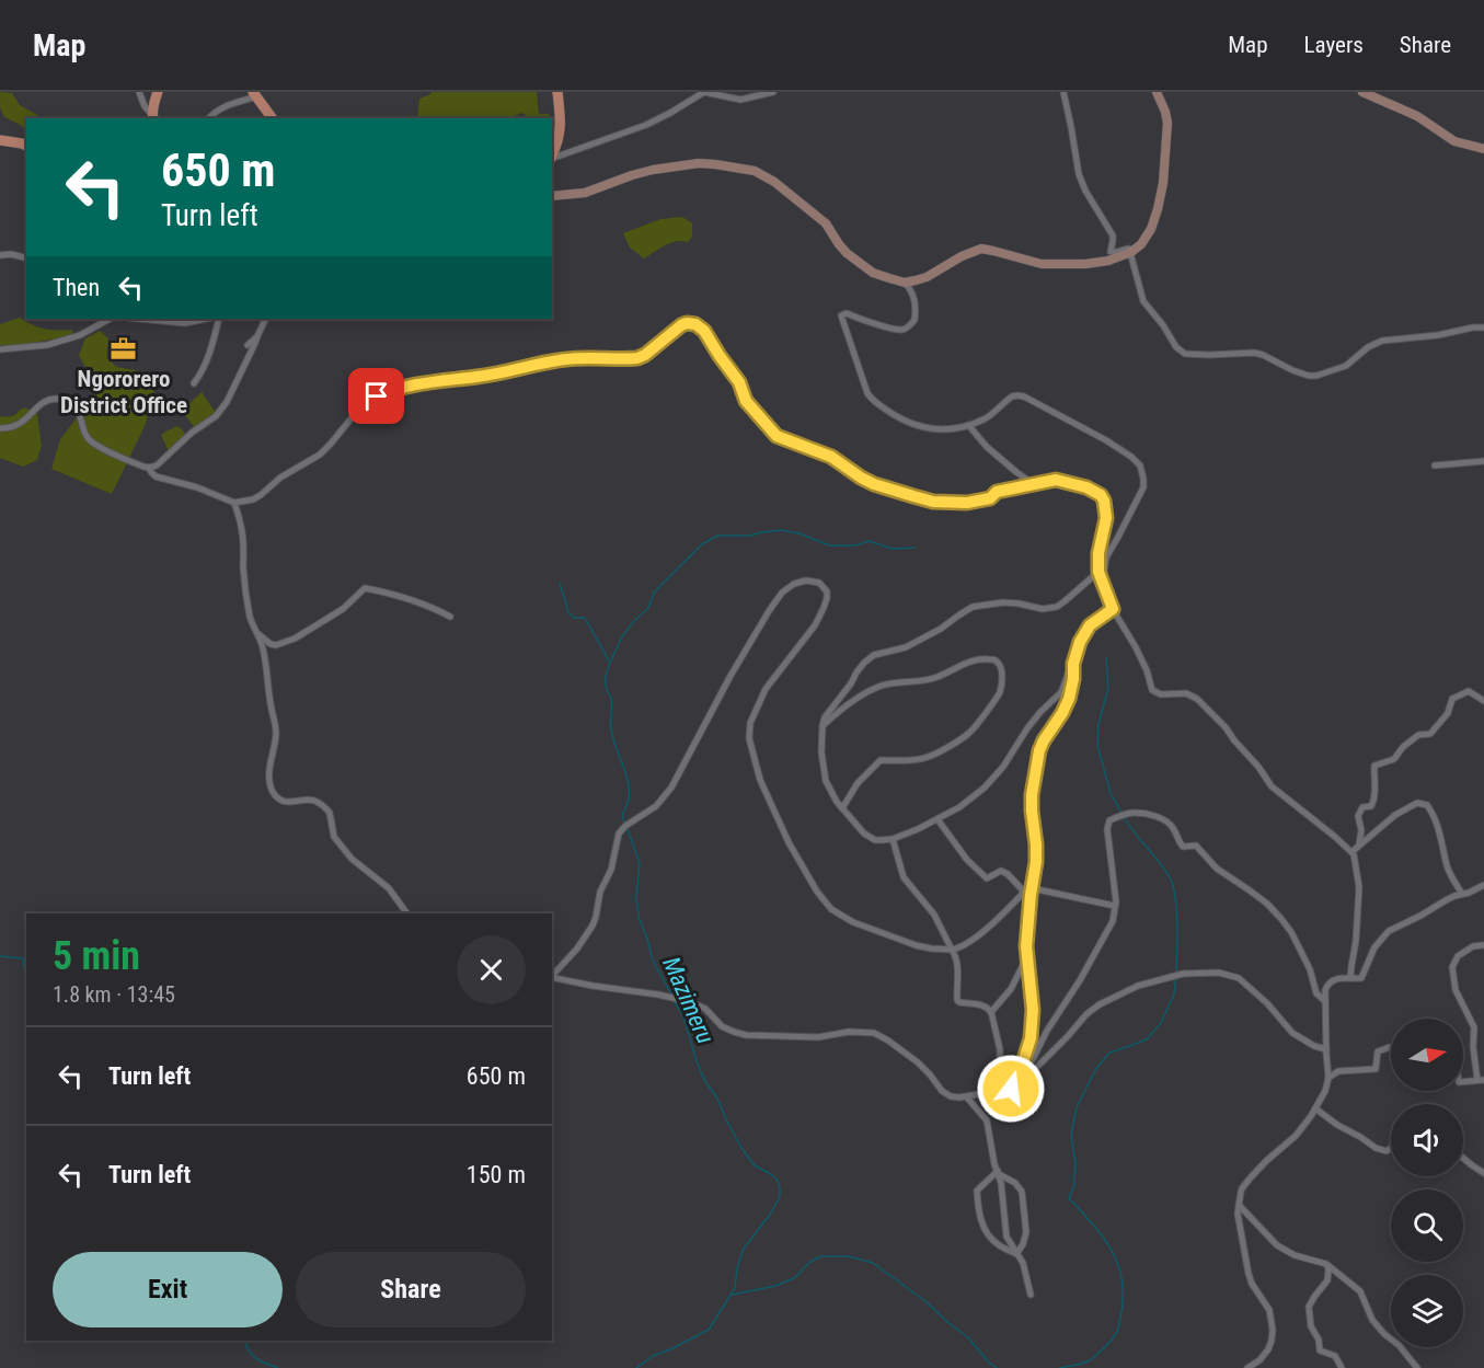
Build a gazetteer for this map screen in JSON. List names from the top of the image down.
{
  "water": ["Mazimeru"],
  "places": {
    "office": ["Ngororero District Office"]
  },
  "north": "right",
  "page": {
    "header": "Map",
    "nav": ["Map", "Layers", "Share"],
    "turn": ["650 m", "Turn left"],
    "then": "Then",
    "heading": ["5 min", "1.8 km · 13:45"],
    "list": [
      {
        "name": "Turn left",
        "value": "650 m"
      },
      {
        "name": "Turn left",
        "value": "150 m"
      }
    ],
    "buttons": ["Exit", "Share"]
  }
}
